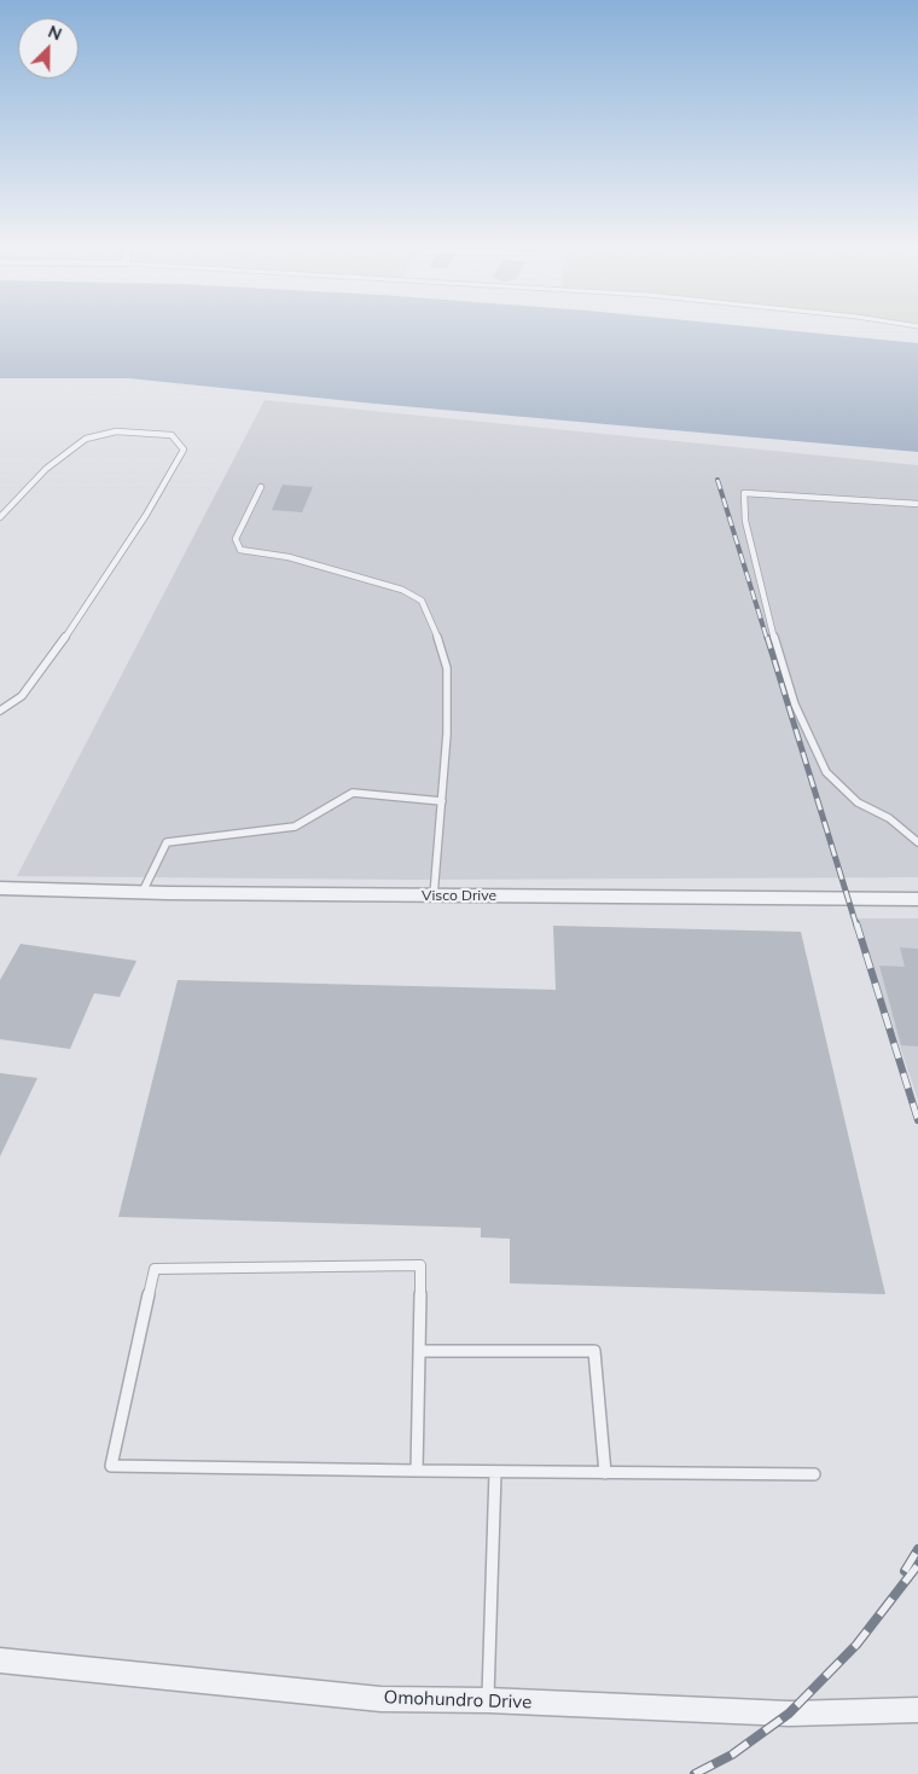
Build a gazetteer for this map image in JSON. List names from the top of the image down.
{
  "streets": {
    "street": ["Visco Drive", "Omohundro Drive"]
  },
  "north": "top right"
}
